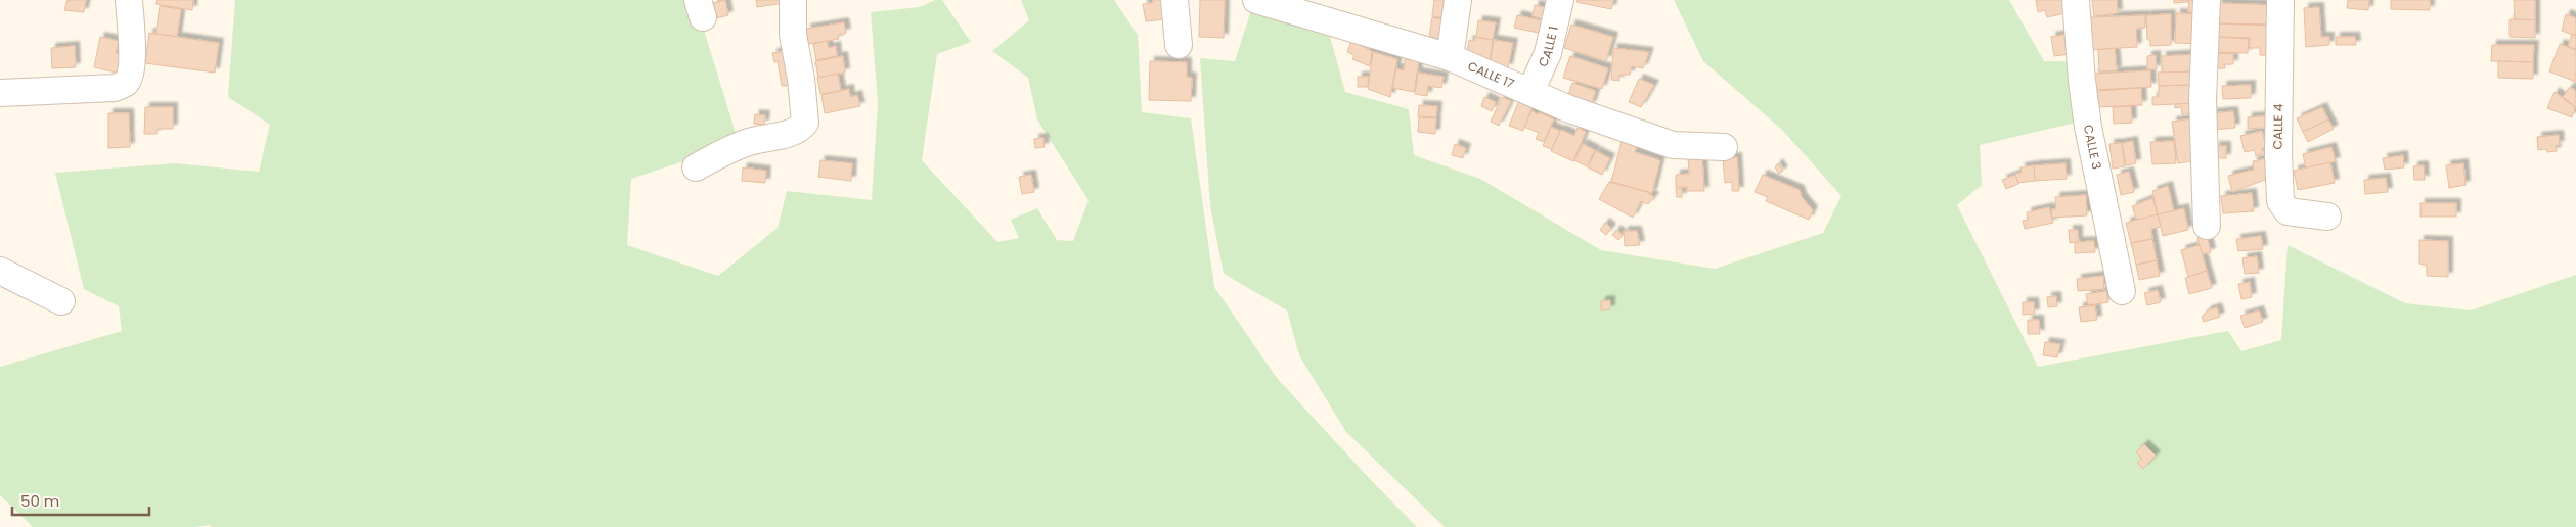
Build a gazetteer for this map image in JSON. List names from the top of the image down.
{
  "streets": {
    "street": [
      "CALLE 1",
      "CALLE 17",
      "CALLE 4",
      "CALLE 3"
    ]
  },
  "crossings": [
    ["CALLE 1", "CALLE 17"]
  ],
  "scale_bar": "50 m"
}
